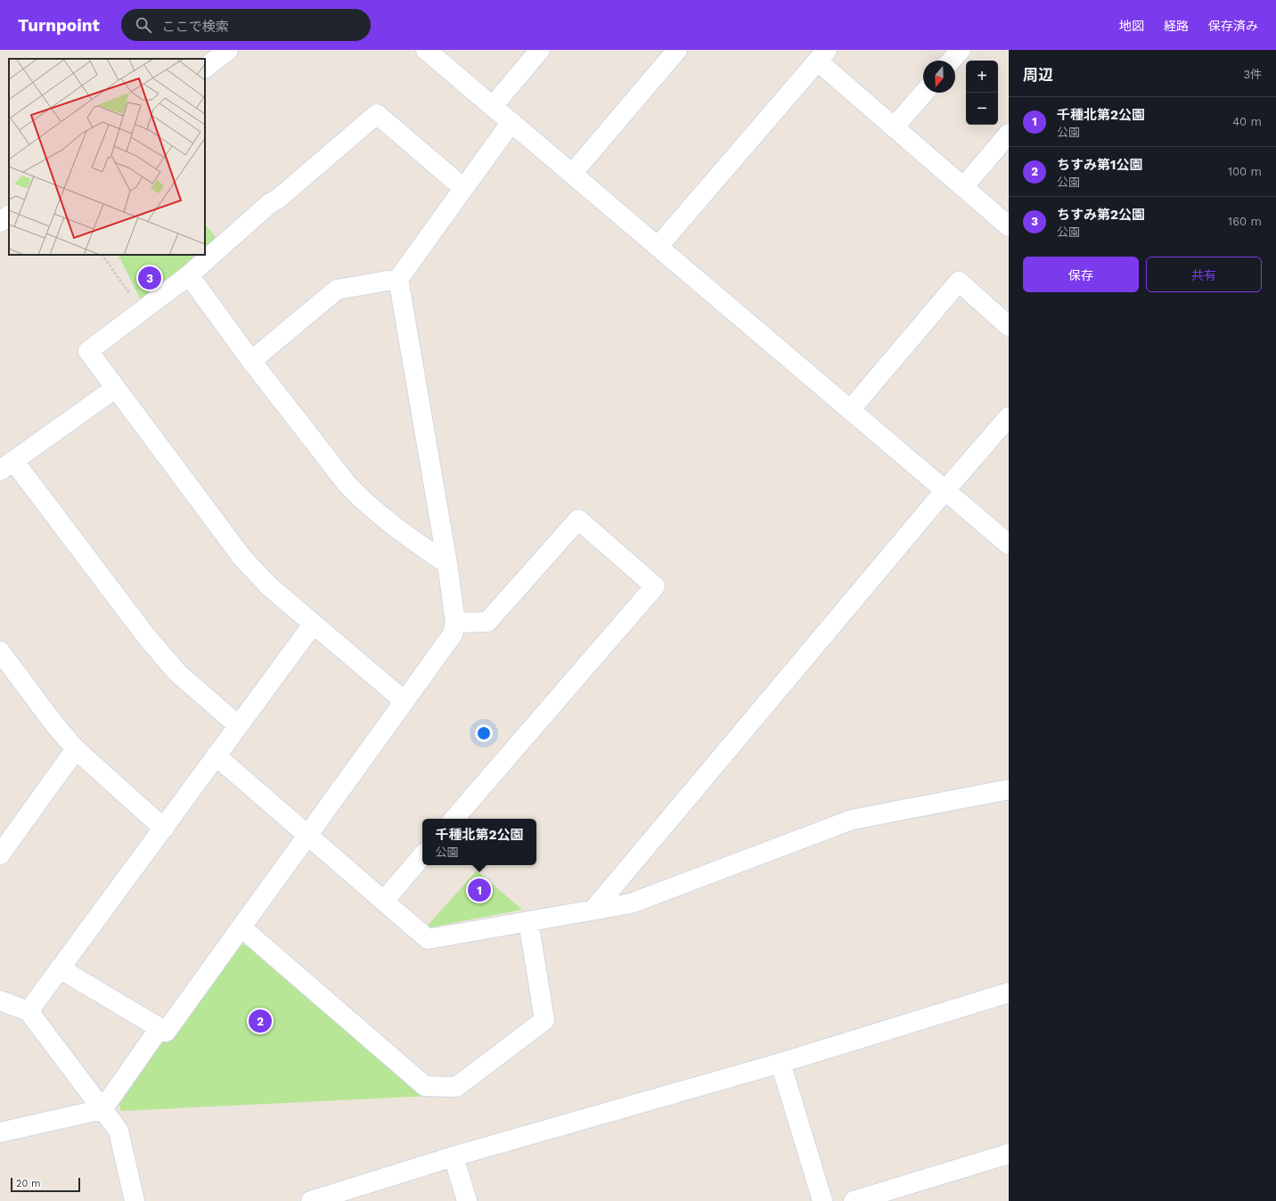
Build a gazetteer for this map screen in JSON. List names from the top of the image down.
{
  "scale_bar": "20 m",
  "north": "bottom",
  "page": {
    "header": "Turnpoint",
    "search": "ここで検索",
    "nav": ["地図", "経路", "保存済み"],
    "heading": ["周辺", "3件"],
    "map_buttons": ["+", "−"],
    "list": [
      {
        "mark": "1",
        "name": "千種北第2公園",
        "note": "公園",
        "value": "40 m"
      },
      {
        "mark": "2",
        "name": "ちすみ第1公園",
        "note": "公園",
        "value": "100 m"
      },
      {
        "mark": "3",
        "name": "ちすみ第2公園",
        "note": "公園",
        "value": "160 m"
      }
    ],
    "buttons": ["保存", "共有"],
    "pins": ["3", "1", "2"],
    "popup": ["千種北第2公園", "公園"],
    "scale": "20 m"
  }
}
